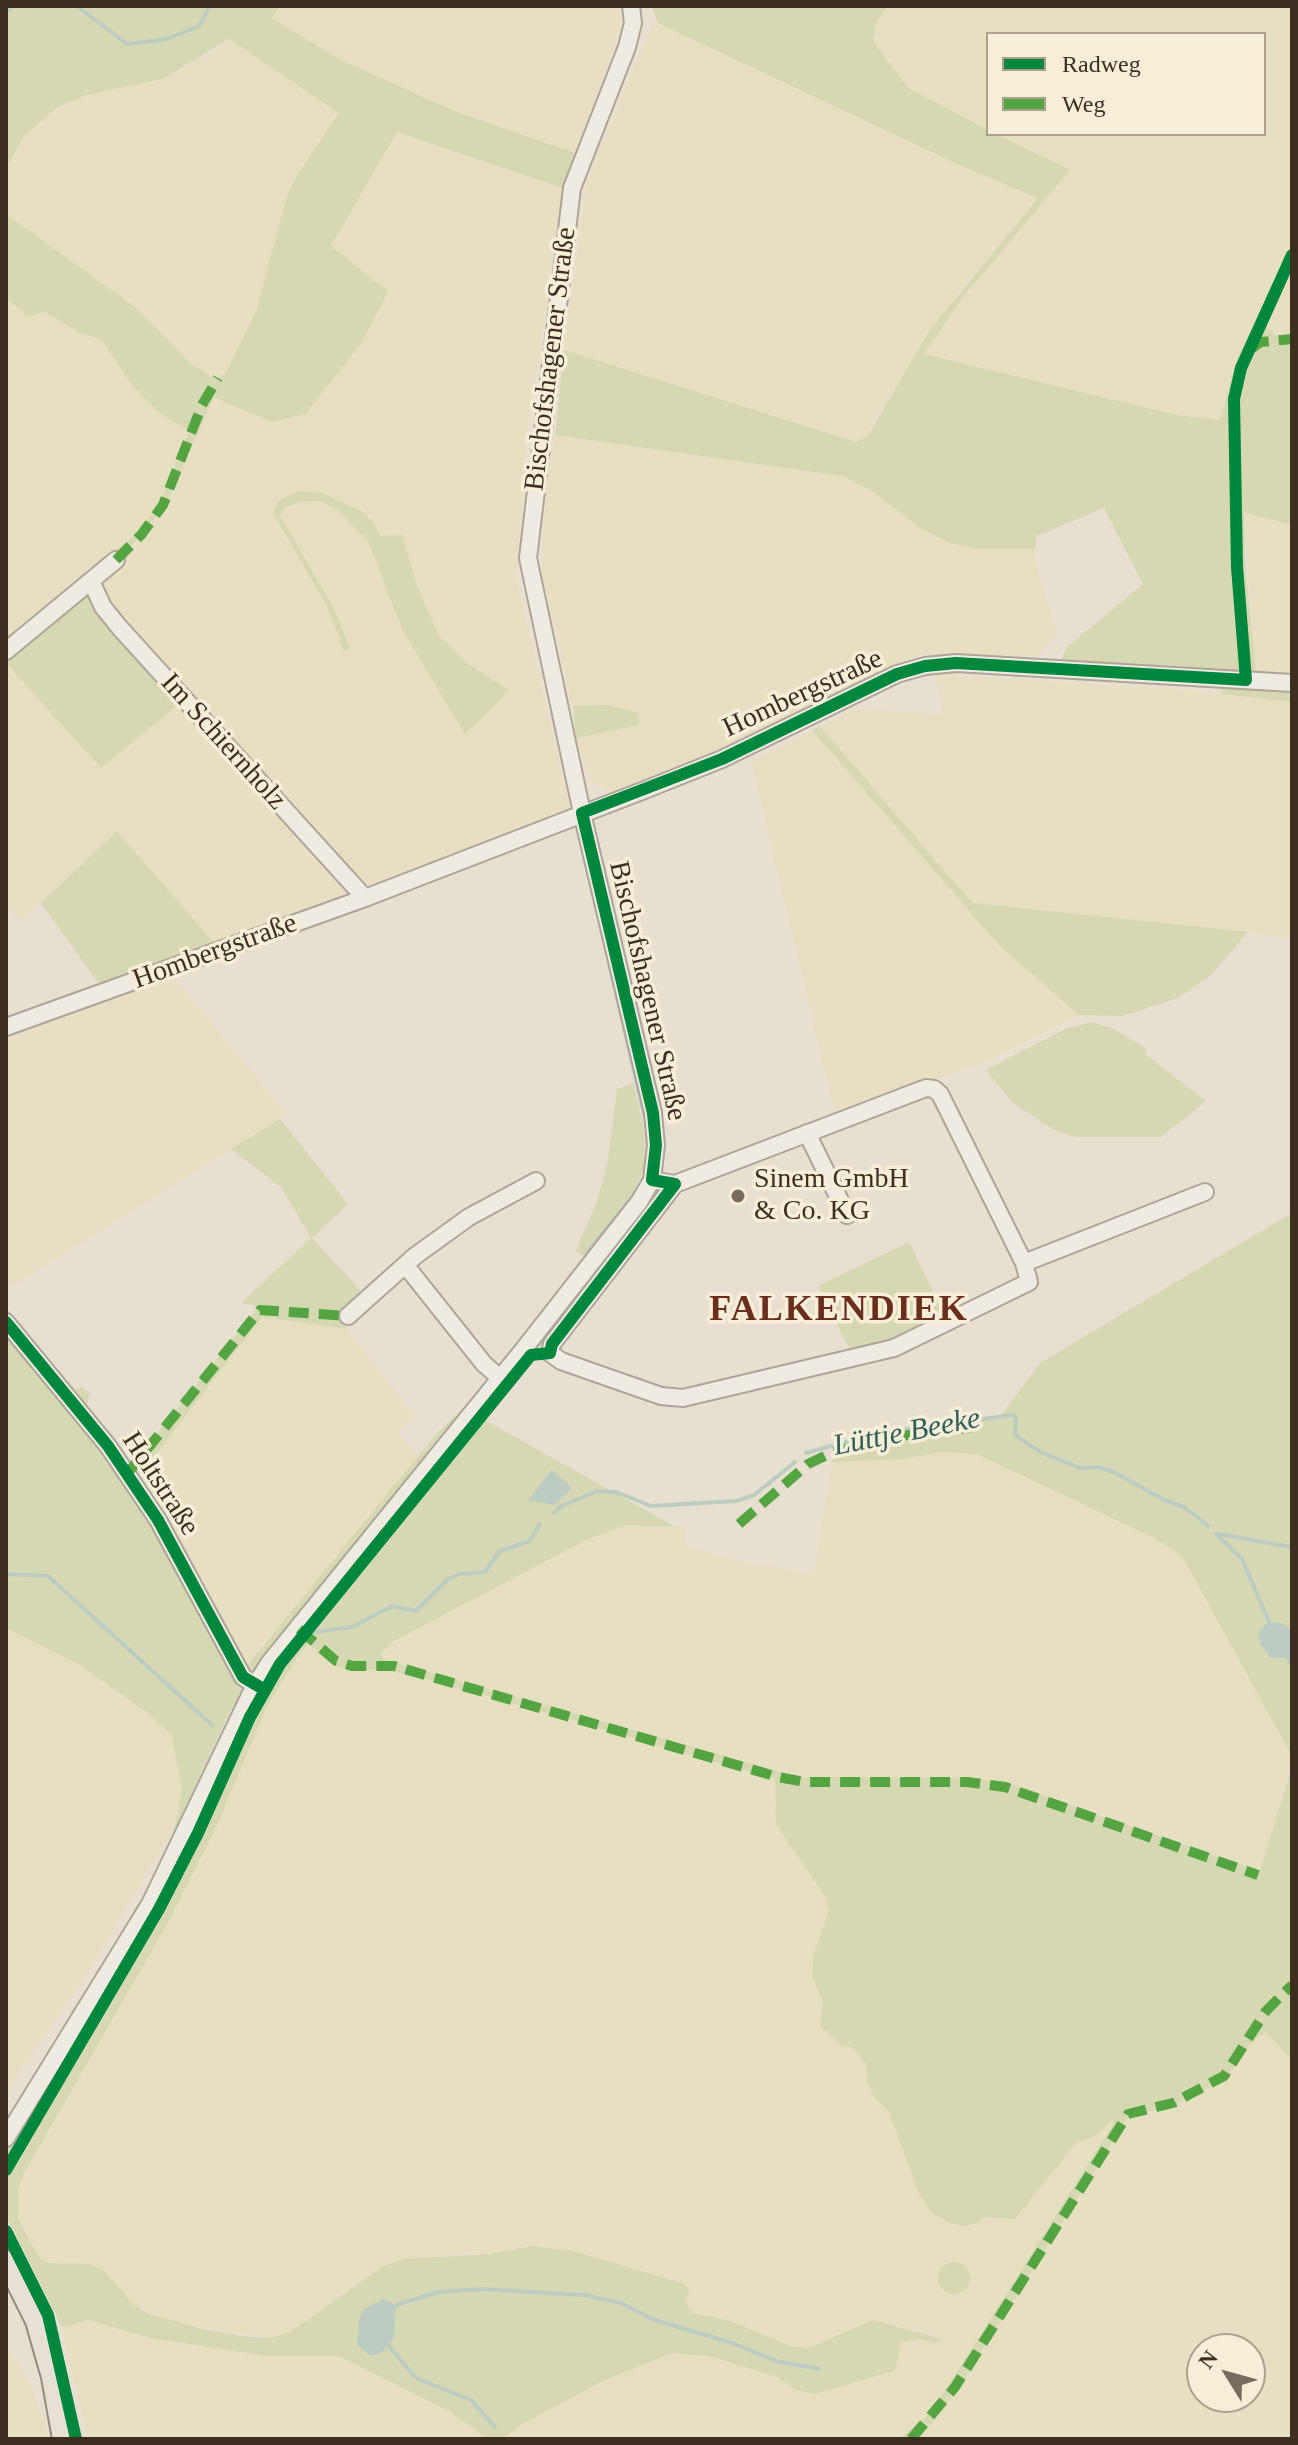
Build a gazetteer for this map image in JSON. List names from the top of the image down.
{
  "streets": {
    "street": [
      "Bischofshagener Straße",
      "Hombergstraße",
      "Im Schiernholz",
      "Holtstraße"
    ]
  },
  "crossings": [
    ["Bischofshagener Straße", "Hombergstraße"],
    ["Bischofshagener Straße", "Holtstraße"],
    ["Hombergstraße", "Im Schiernholz"]
  ],
  "districts": ["FALKENDIEK"],
  "water": ["Lüttje Beeke"],
  "places": ["Sinem GmbH & Co. KG"],
  "legend": ["Radweg", "Weg"],
  "north": "top left"
}
